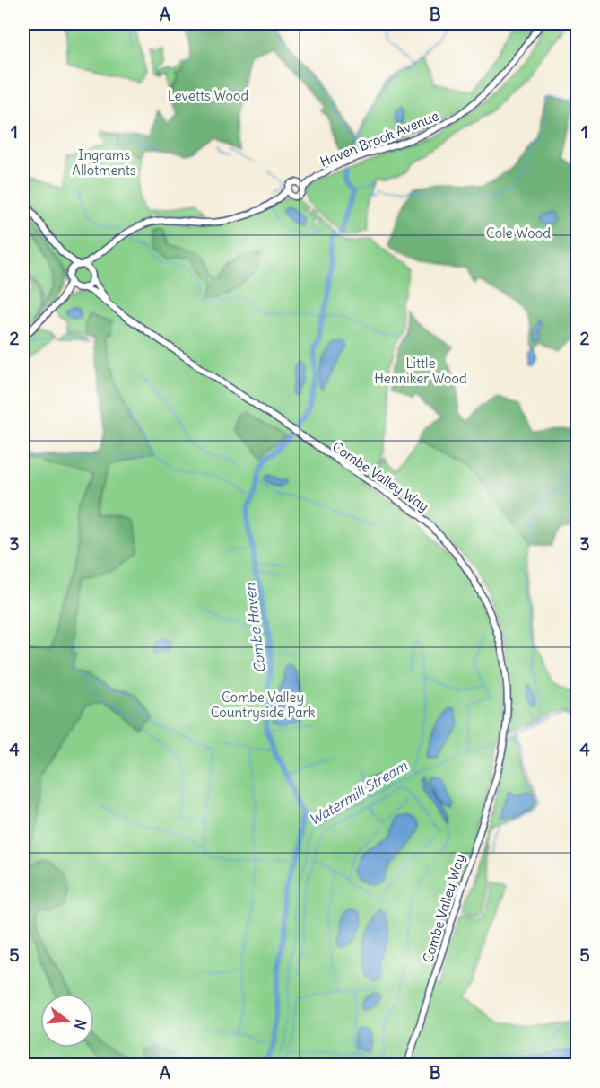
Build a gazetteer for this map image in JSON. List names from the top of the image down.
{
  "streets": {
    "main road": ["Haven Brook Avenue", "Combe Valley Way"]
  },
  "water": ["Combe Haven", "Watermill Stream"],
  "parks": [
    "Levetts Wood",
    "Ingrams Allotments",
    "Cole Wood",
    "Little Henniker Wood",
    "Combe Valley Countryside Park"
  ],
  "north": "right",
  "grid": {
    "columns": ["A", "B"],
    "rows": [
      "1",
      "2",
      "3",
      "4",
      "5"
    ]
  }
}
